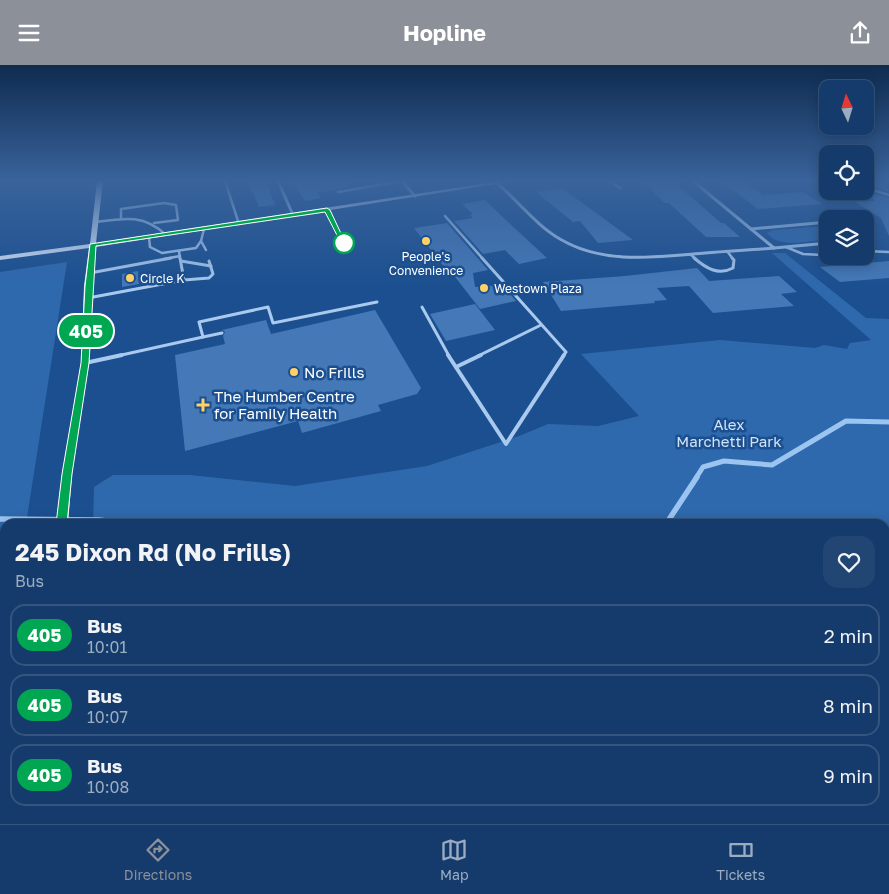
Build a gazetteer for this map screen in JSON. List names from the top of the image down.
{
  "parks": ["Alex Marchetti Park"],
  "places": {
    "other": [
      "People's Convenience",
      "Circle K",
      "Westown Plaza",
      "No Frills"
    ],
    "health": ["The Humber Centre for Family Health"]
  },
  "lines": ["bus line 405"],
  "north": "top",
  "page": {
    "header": "Hopline",
    "on_map": "405",
    "heading": ["245 Dixon Rd (No Frills)", "Bus"],
    "list": [
      {
        "mark": "405",
        "name": "Bus",
        "note": "10:01",
        "value": "2 min"
      },
      {
        "mark": "405",
        "name": "Bus",
        "note": "10:07",
        "value": "8 min"
      },
      {
        "mark": "405",
        "name": "Bus",
        "note": "10:08",
        "value": "9 min"
      }
    ],
    "tabs": ["Directions", "Map", "Tickets"]
  }
}
